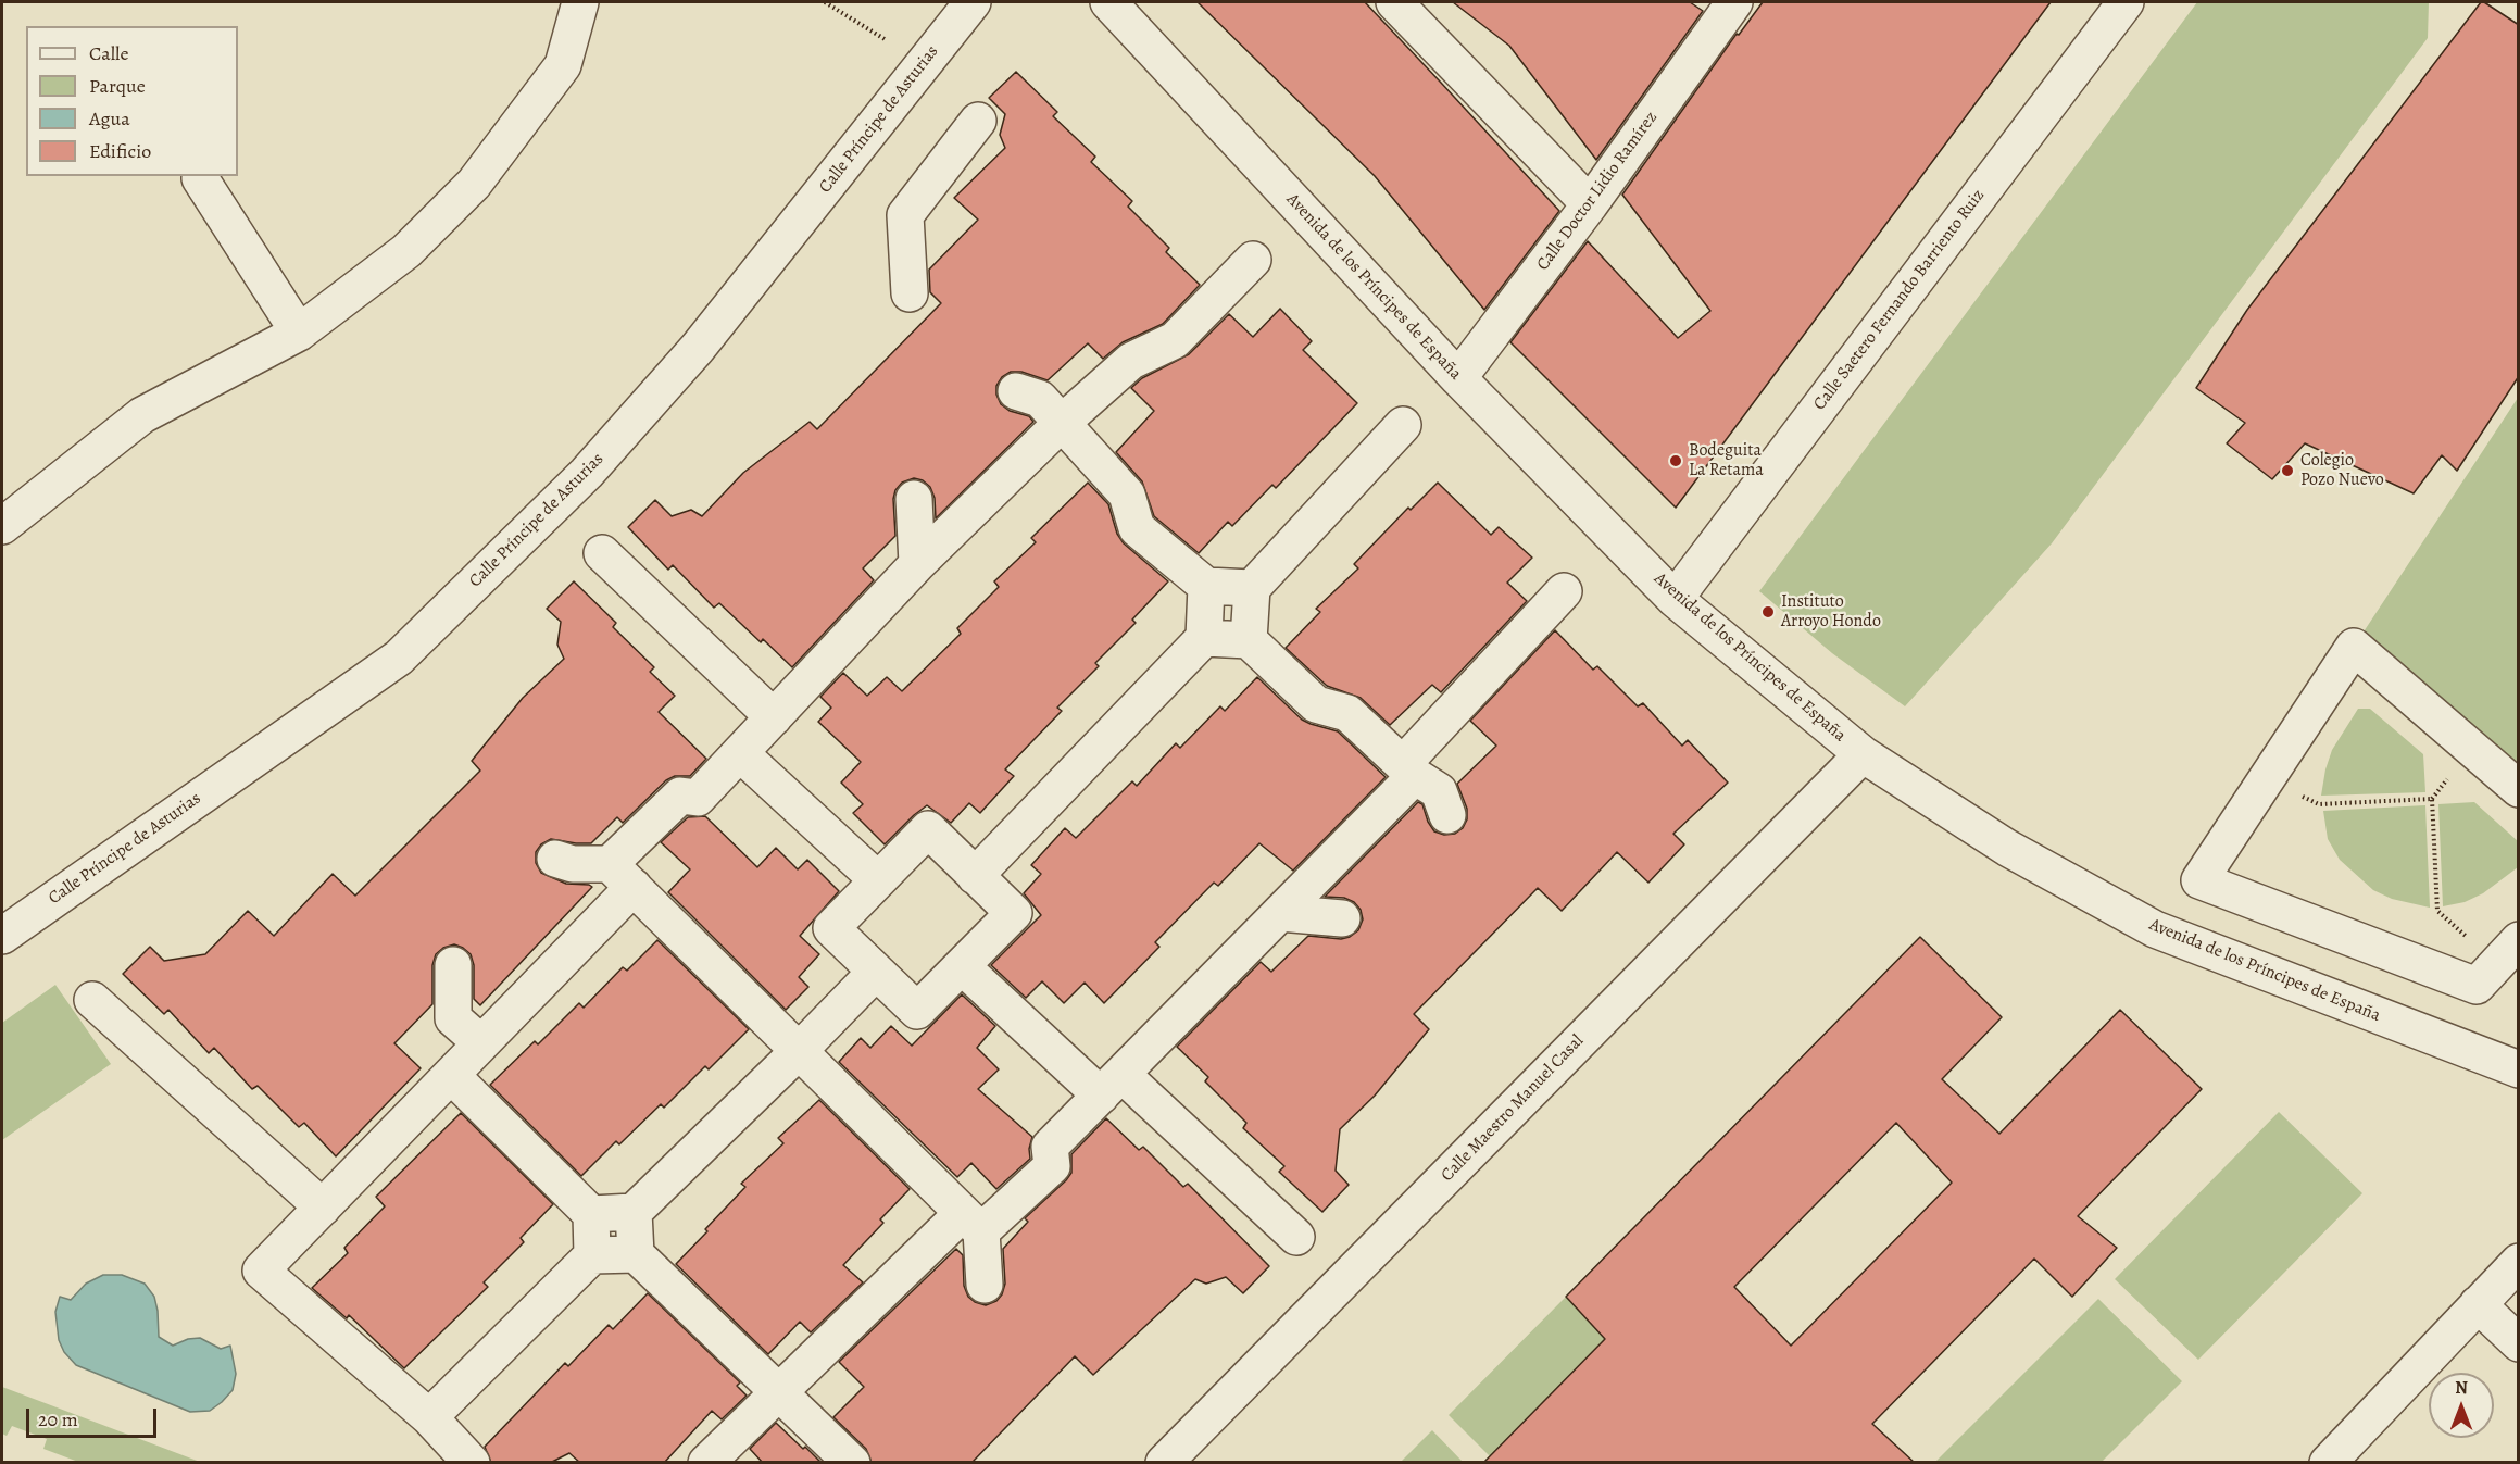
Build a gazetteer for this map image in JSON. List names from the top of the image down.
{
  "streets": {
    "street": [
      "Calle Príncipe de Asturias",
      "Calle Doctor Lidio Ramírez",
      "Avenida de los Príncipes de España",
      "Calle Saetero Fernando Barriento Ruiz",
      "Calle Maestro Manuel Casal"
    ]
  },
  "crossings": [
    ["Calle Doctor Lidio Ramírez", "Avenida de los Príncipes de España"],
    ["Avenida de los Príncipes de España", "Calle Saetero Fernando Barriento Ruiz"],
    ["Avenida de los Príncipes de España", "Calle Maestro Manuel Casal"]
  ],
  "places": ["Bodeguita La Retama", "Colegio Pozo Nuevo", "Instituto Arroyo Hondo"],
  "legend": [
    "Calle",
    "Parque",
    "Agua",
    "Edificio"
  ],
  "scale_bar": "20 m",
  "north": "top"
}
